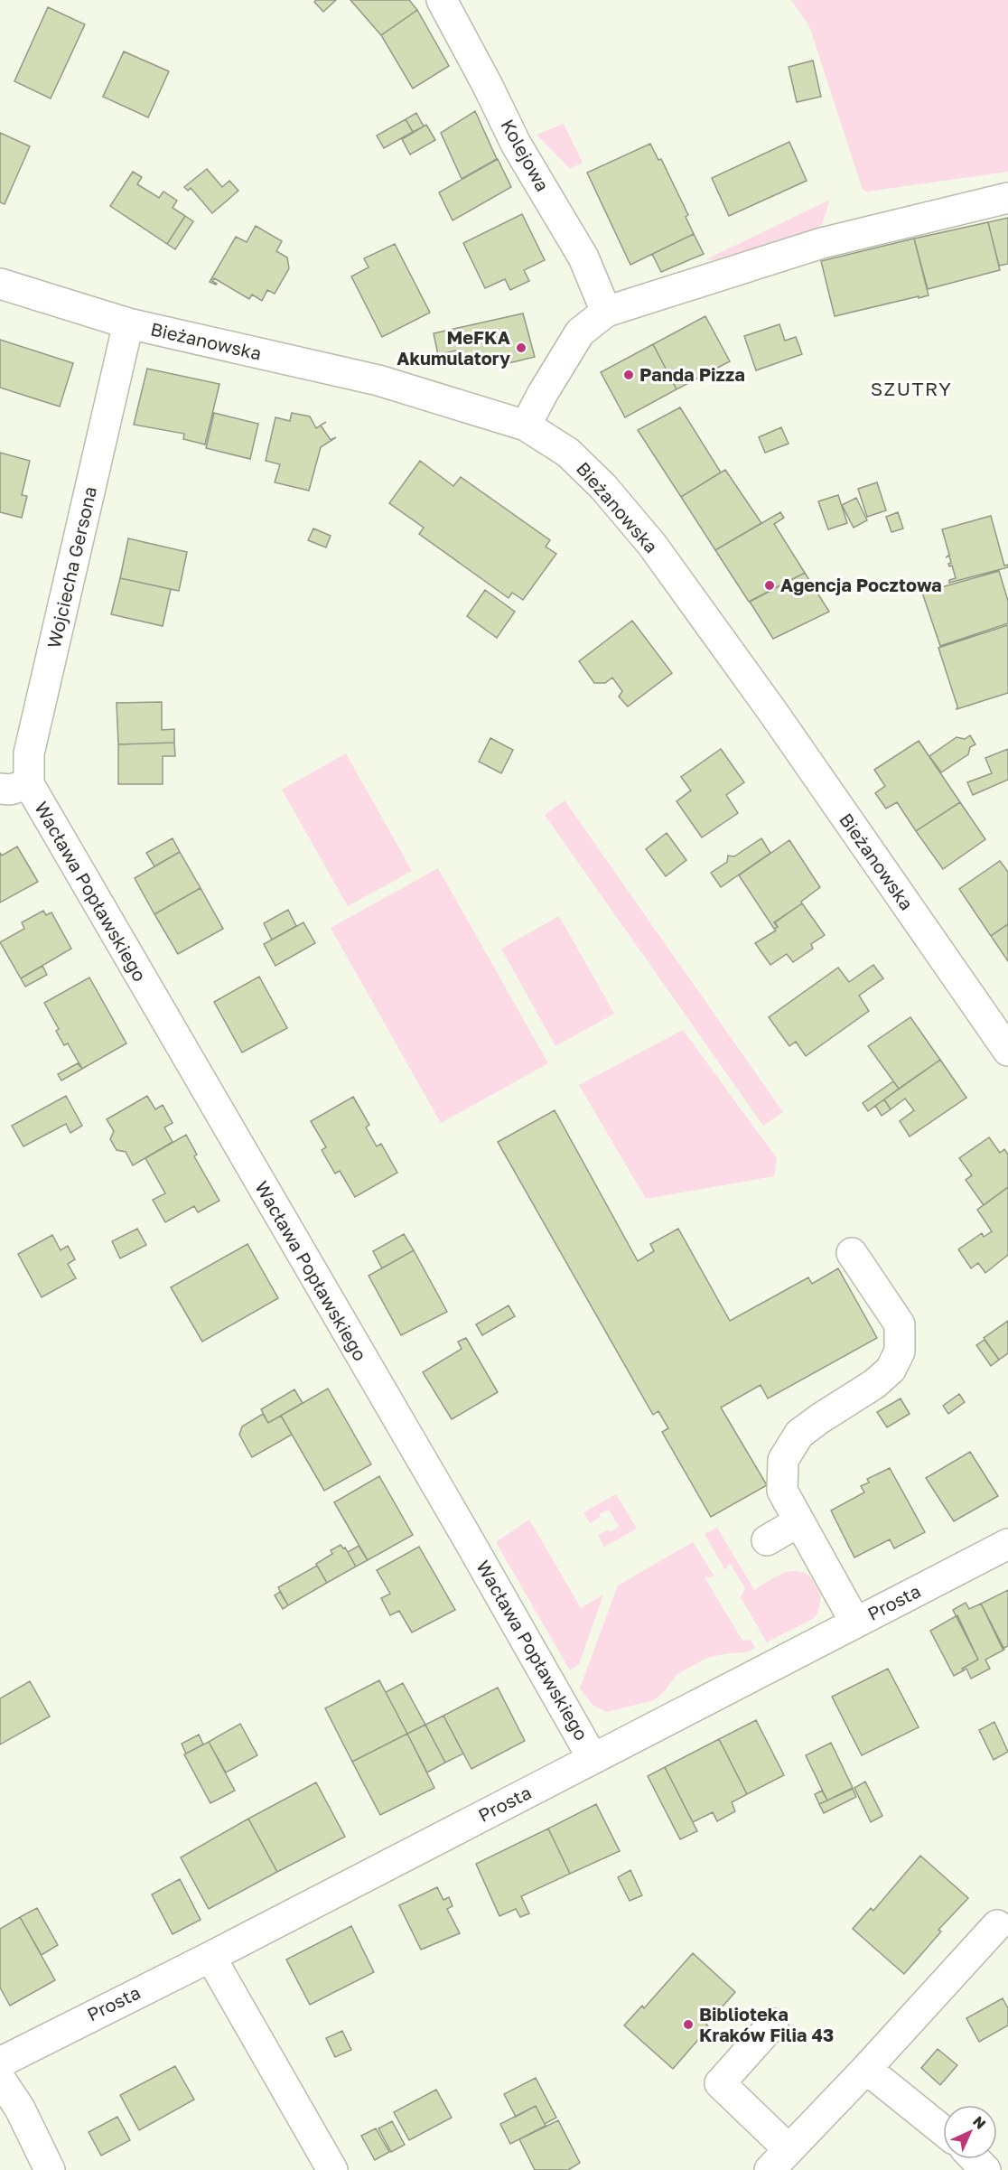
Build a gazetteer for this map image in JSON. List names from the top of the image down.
{
  "streets": {
    "street": [
      "Kolejowa",
      "Bieżanowska",
      "Wojciecha Gersona",
      "Wacława Popławskiego",
      "Prosta"
    ]
  },
  "crossings": [
    ["Bieżanowska", "Wojciecha Gersona"],
    ["Wojciecha Gersona", "Wacława Popławskiego"],
    ["Wacława Popławskiego", "Prosta"]
  ],
  "districts": ["SZUTRY"],
  "places": [
    "MeFKA Akumulatory",
    "Panda Pizza",
    "Agencja Pocztowa",
    "Biblioteka Kraków Filia 43"
  ],
  "north": "top right"
}
